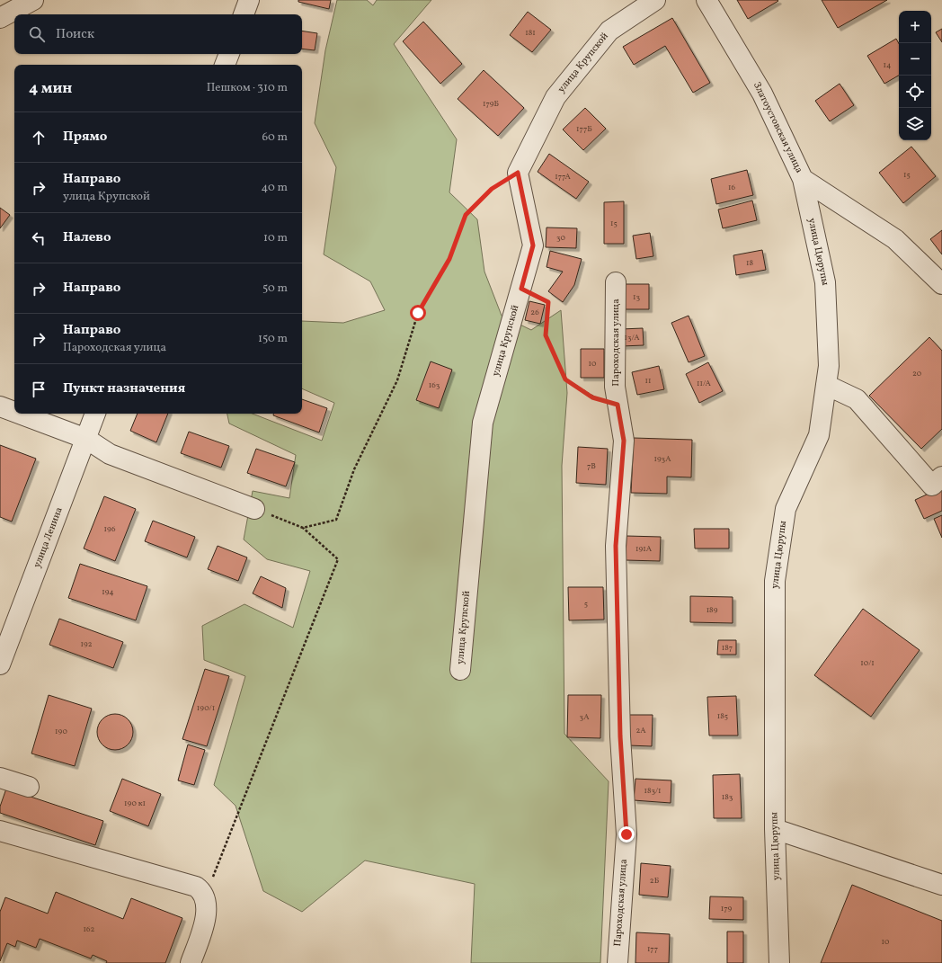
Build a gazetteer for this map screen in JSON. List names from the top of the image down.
{
  "streets": {
    "street": [
      "улица Крупской",
      "Златоустовская улица",
      "улица Цюрупы",
      "Пароходская улица",
      "улица Ленина"
    ]
  },
  "crossings": [
    ["Златоустовская улица", "улица Цюрупы"]
  ],
  "house_numbers": [
    "181",
    "14",
    "179Б",
    "177Б",
    "15",
    "177А",
    "16",
    "15",
    "30",
    "18",
    "13",
    "26",
    "13/А",
    "10",
    "20",
    "11",
    "11/А",
    "163",
    "193А",
    "7В",
    "196",
    "191А",
    "194",
    "5",
    "189",
    "192",
    "187",
    "10/1",
    "190/1",
    "185",
    "3А",
    "2А",
    "190",
    "183/1",
    "183",
    "190 к1",
    "2Б",
    "179",
    "162",
    "10",
    "177"
  ],
  "page": {
    "map_buttons": ["+", "−"],
    "search": "Поиск",
    "heading": ["4 мин", "Пешком · 310 m"],
    "list": [
      ["Прямо", "60 m"],
      ["Направо", "улица Крупской", "40 m"],
      ["Налево", "10 m"],
      ["Направо", "50 m"],
      ["Направо", "Пароходская улица", "150 m"],
      "Пункт назначения"
    ]
  }
}
